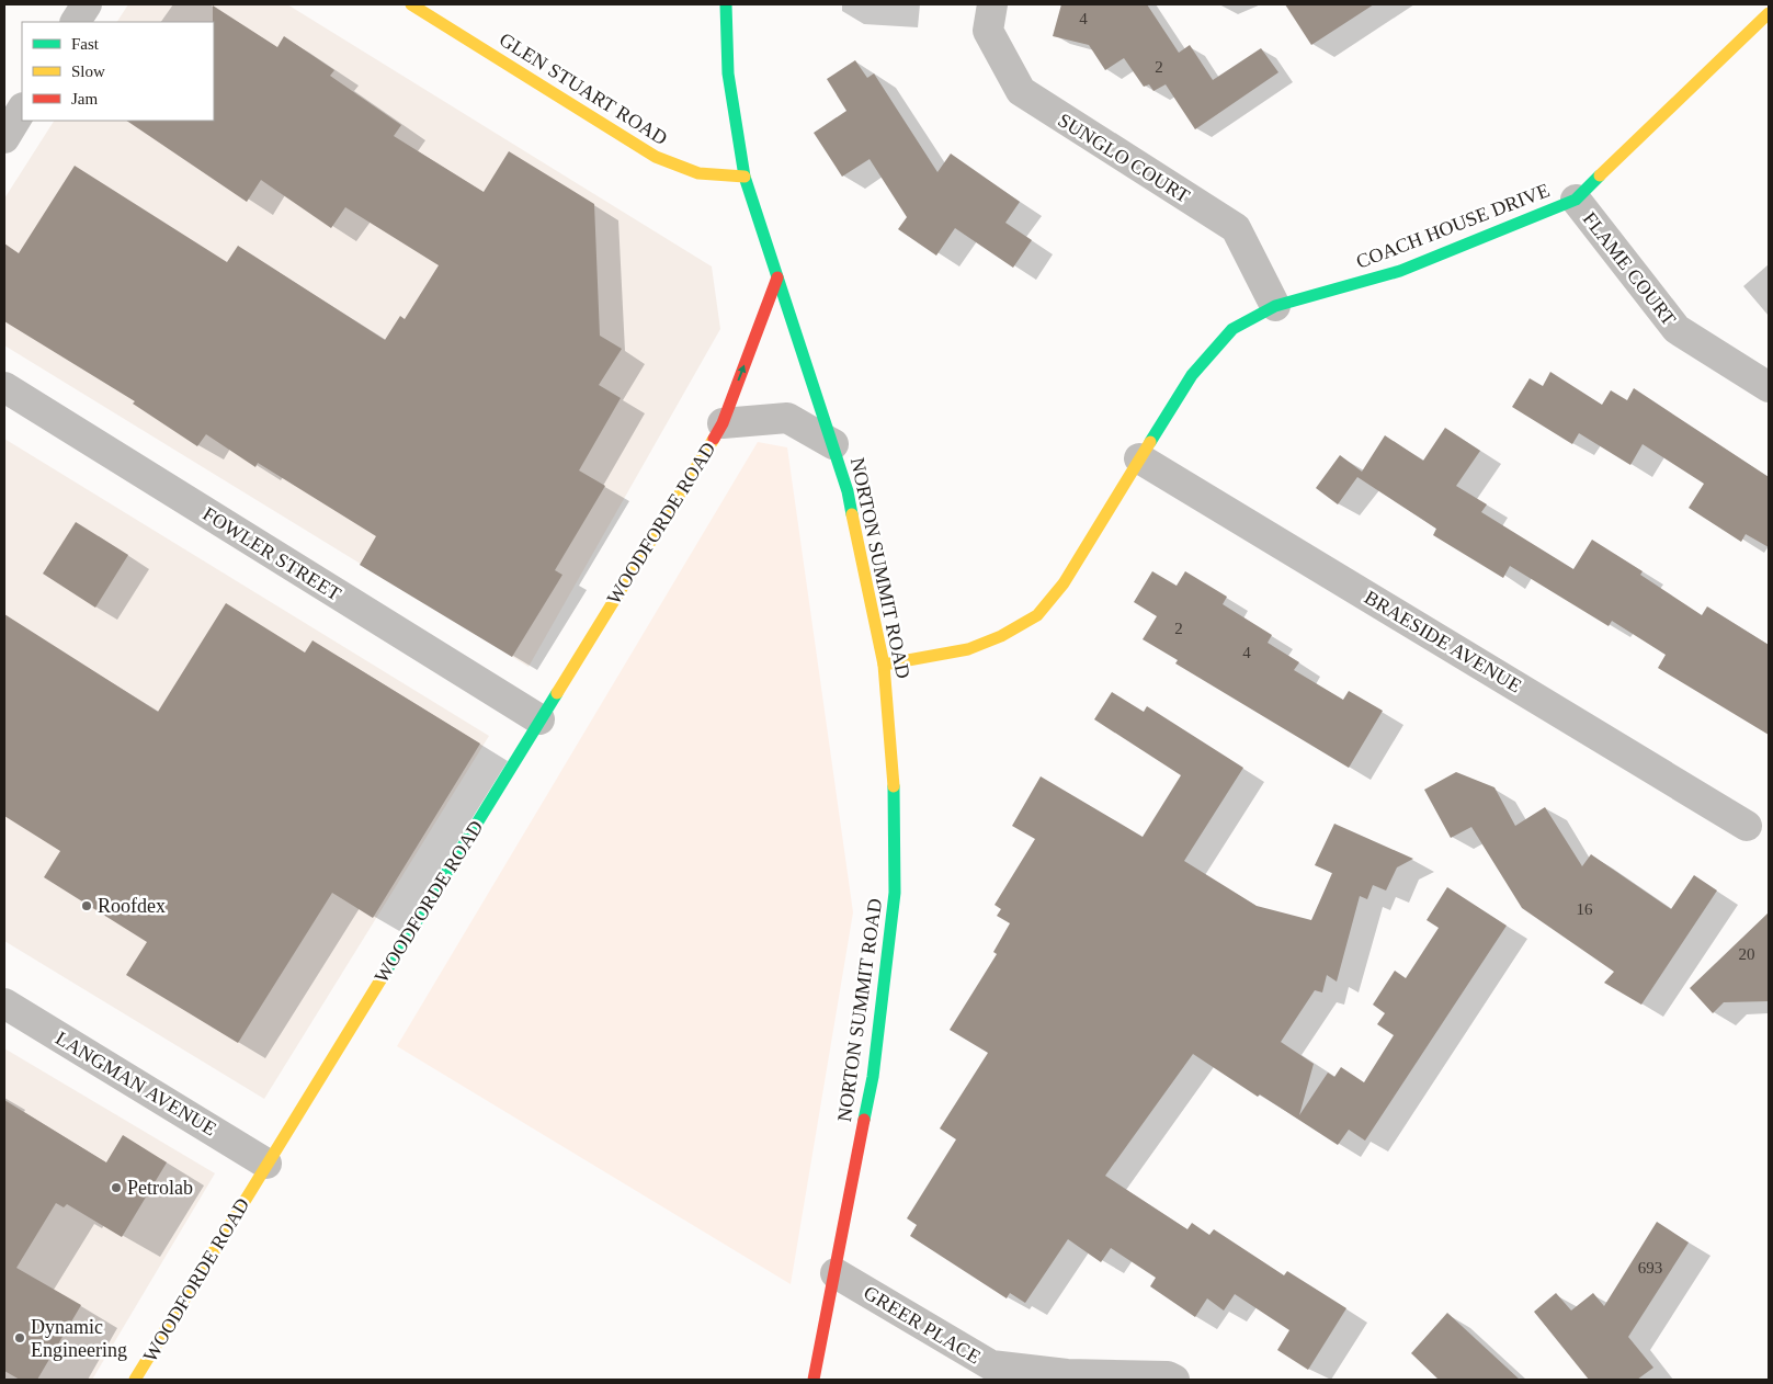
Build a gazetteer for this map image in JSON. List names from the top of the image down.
{
  "streets": {
    "street": [
      "GLEN STUART ROAD",
      "SUNGLO COURT",
      "COACH HOUSE DRIVE",
      "FLAME COURT",
      "WOODFORDE ROAD",
      "FOWLER STREET",
      "NORTON SUMMIT ROAD",
      "BRAESIDE AVENUE",
      "LANGMAN AVENUE",
      "GREER PLACE"
    ]
  },
  "crossings": [
    ["GLEN STUART ROAD", "NORTON SUMMIT ROAD"],
    ["SUNGLO COURT", "COACH HOUSE DRIVE"],
    ["COACH HOUSE DRIVE", "FLAME COURT"],
    ["COACH HOUSE DRIVE", "NORTON SUMMIT ROAD"],
    ["COACH HOUSE DRIVE", "BRAESIDE AVENUE"],
    ["WOODFORDE ROAD", "FOWLER STREET"],
    ["WOODFORDE ROAD", "NORTON SUMMIT ROAD"],
    ["WOODFORDE ROAD", "LANGMAN AVENUE"],
    ["NORTON SUMMIT ROAD", "GREER PLACE"]
  ],
  "places": ["Roofdex", "Petrolab", "Dynamic Engineering"],
  "house_numbers": [
    "4",
    "2",
    "2",
    "4",
    "16",
    "20",
    "693"
  ],
  "legend": ["Fast", "Slow", "Jam"]
}
